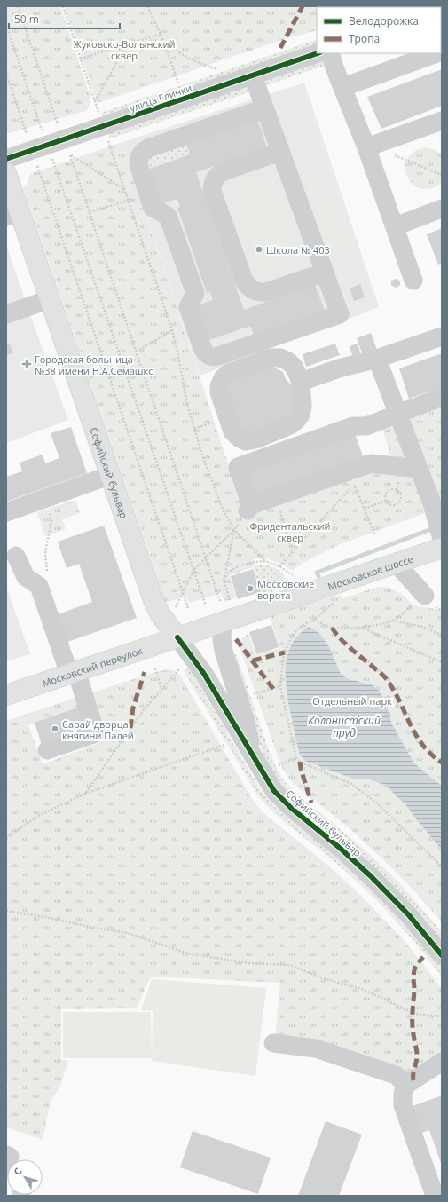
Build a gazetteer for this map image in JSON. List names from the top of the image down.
{
  "streets": {
    "main road": ["Софийский бульвар", "Московское шоссе", "Московский переулок"],
    "street": ["улица Глинки"]
  },
  "crossings": [
    ["Софийский бульвар", "Московское шоссе"],
    ["Софийский бульвар", "Московский переулок"],
    ["Московское шоссе", "Московский переулок"]
  ],
  "water": ["Колонистский пруд"],
  "parks": ["Жуковско-Волынский сквер", "Фридентальский сквер", "Отдельный парк"],
  "places": {
    "other": ["Школа № 403", "Московские ворота", "Сарай дворца княгини Палей"],
    "health": ["Городская больница №38 имени Н.А.Семашко"]
  },
  "legend": ["Велодорожка", "Тропа"],
  "scale_bar": "50 m",
  "north": "top left"
}
